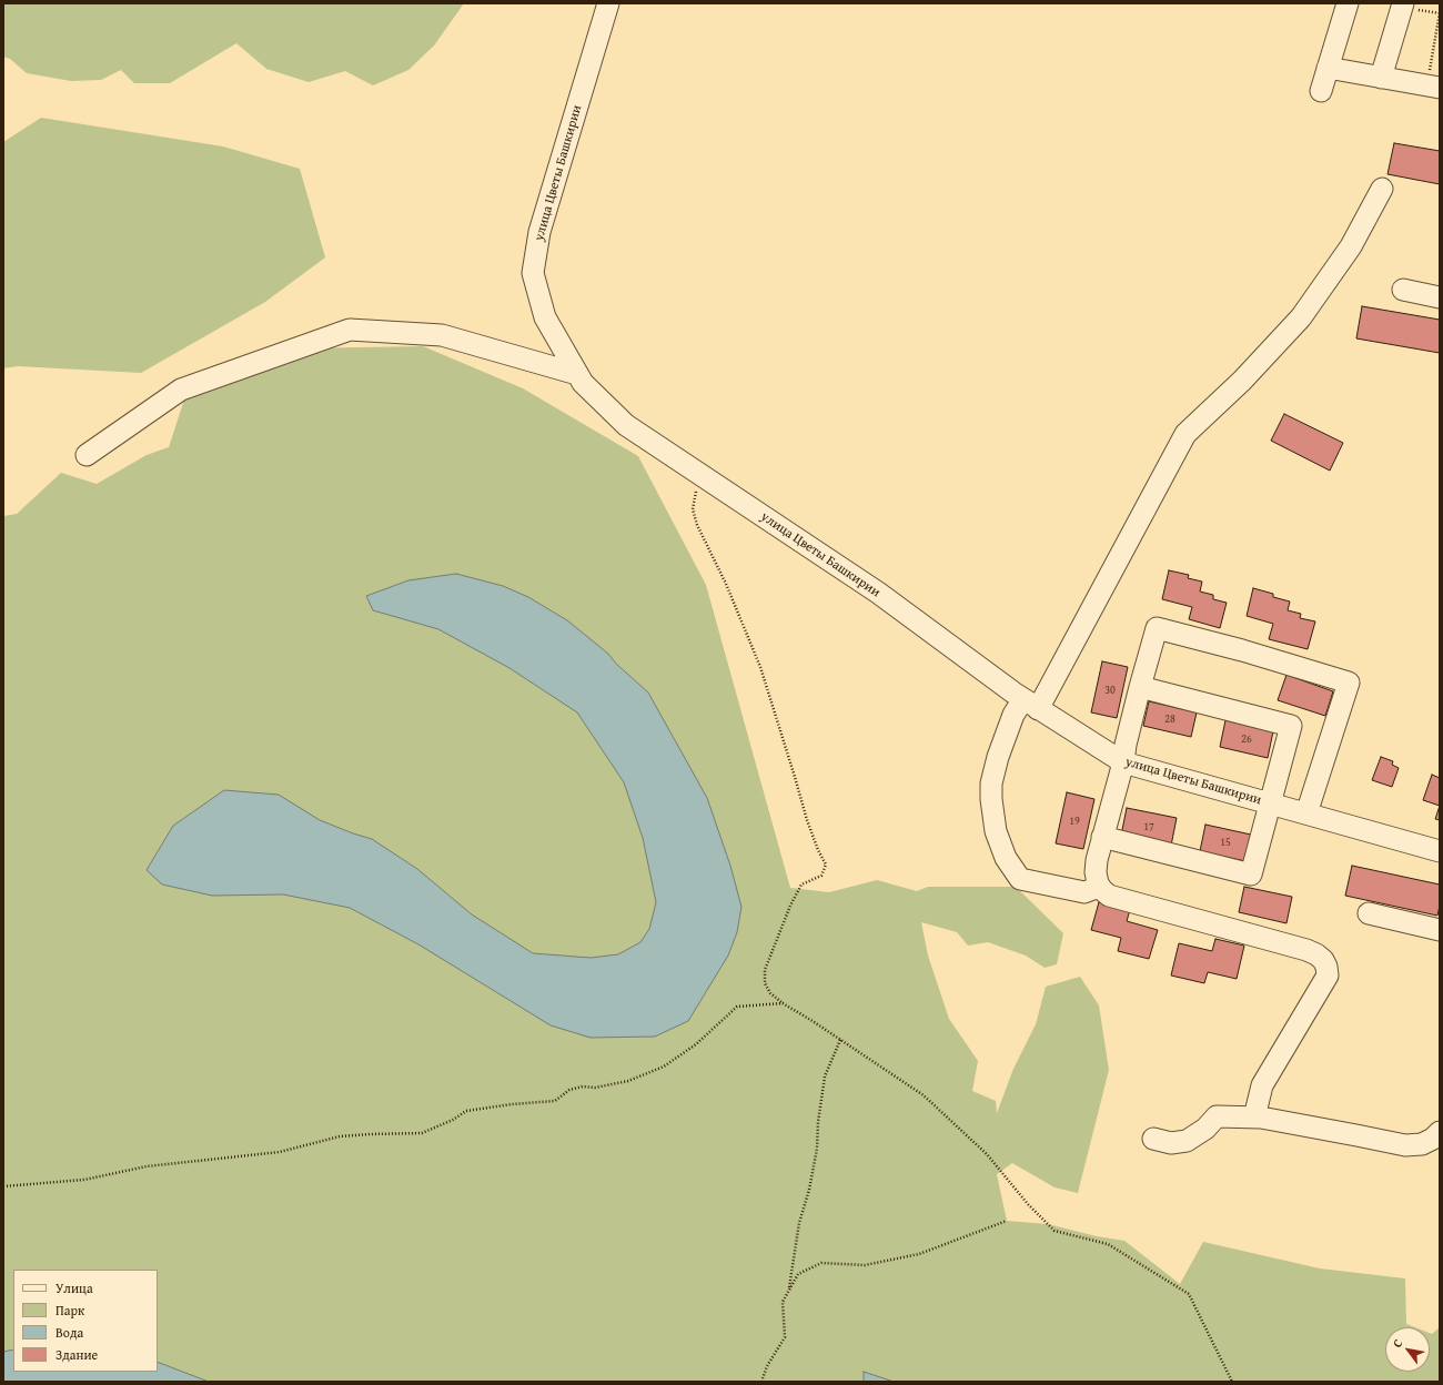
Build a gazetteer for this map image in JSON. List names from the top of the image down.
{
  "streets": {
    "street": ["улица Цветы Башкирии"]
  },
  "house_numbers": [
    "30",
    "28",
    "26",
    "19",
    "17",
    "15"
  ],
  "legend": [
    "Улица",
    "Парк",
    "Вода",
    "Здание"
  ],
  "north": "top left"
}
